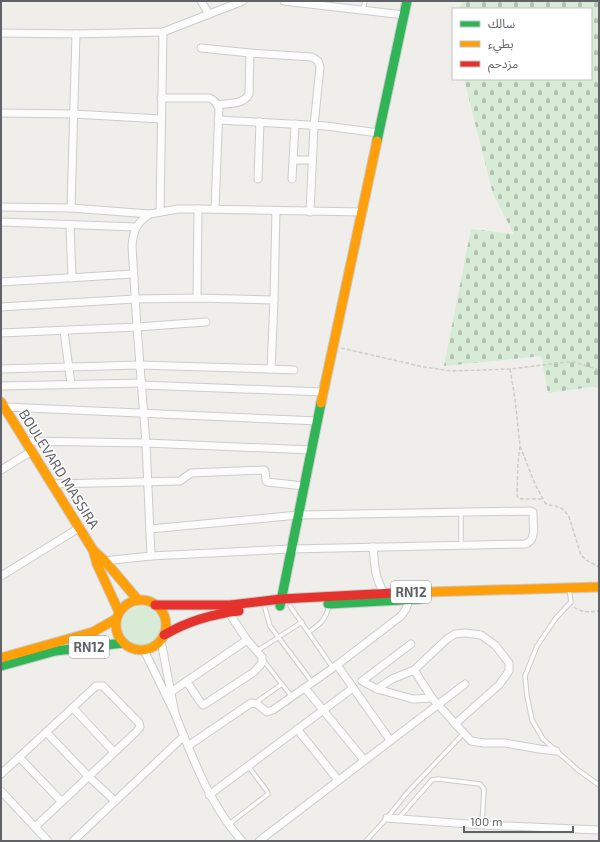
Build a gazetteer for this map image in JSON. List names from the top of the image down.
{
  "streets": {
    "main road": ["BOULEVARD MASSIRA", "RN12"]
  },
  "legend": ["سالك", "بطيء", "مزدحم"],
  "scale_bar": "100 m"
}
